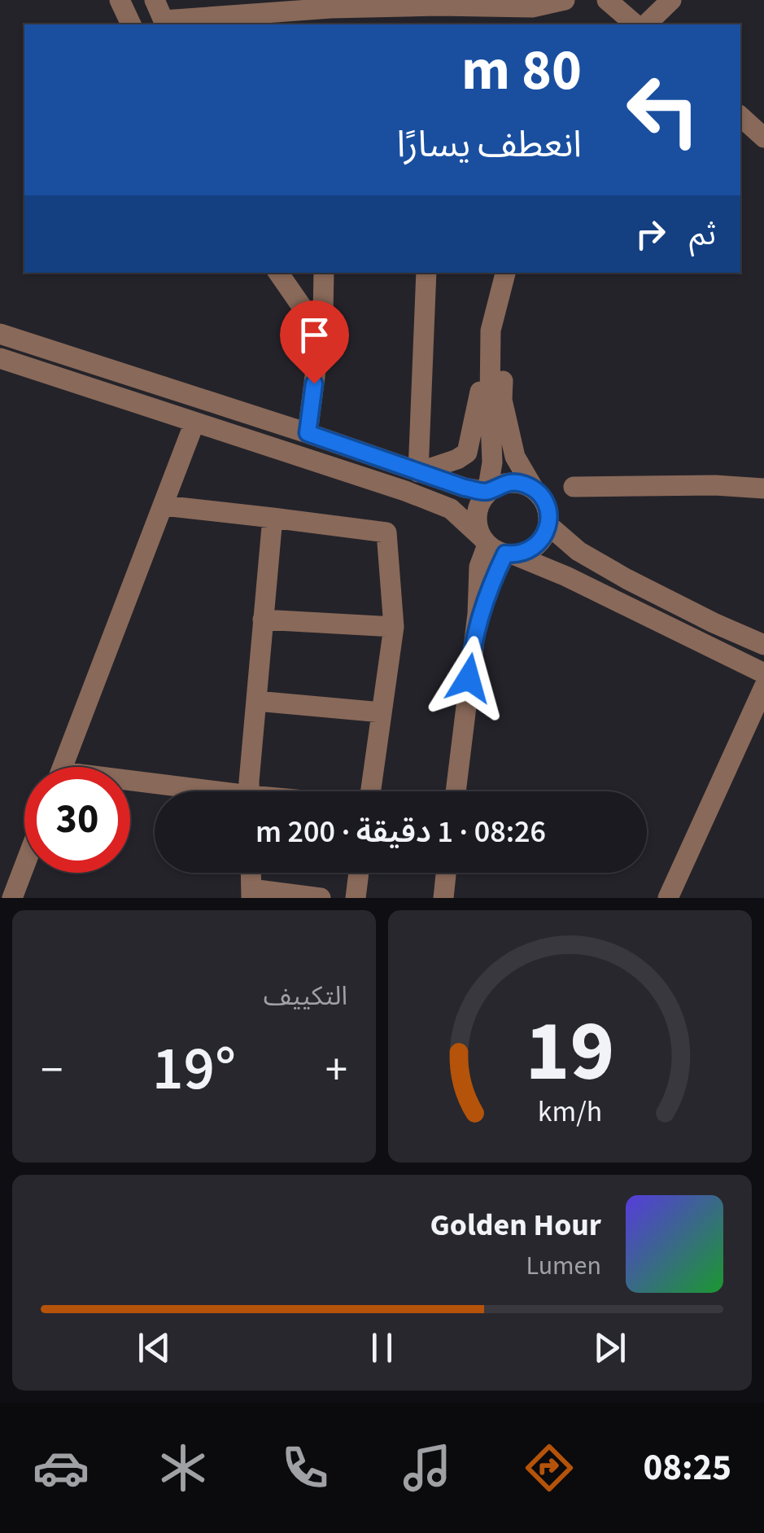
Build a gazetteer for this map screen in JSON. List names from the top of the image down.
{
  "page": {
    "turn": ["80 m", "انعطف يسارًا"],
    "then": "ثم",
    "limit": "30",
    "trip": "08:26 · 1 دقيقة · 200 m",
    "tile": "التكييف",
    "heat": ["−", "19°", "+"],
    "song": ["Golden Hour", "Lumen"],
    "tabs": "08:25",
    "gauge": ["19", "km/h"]
  }
}
